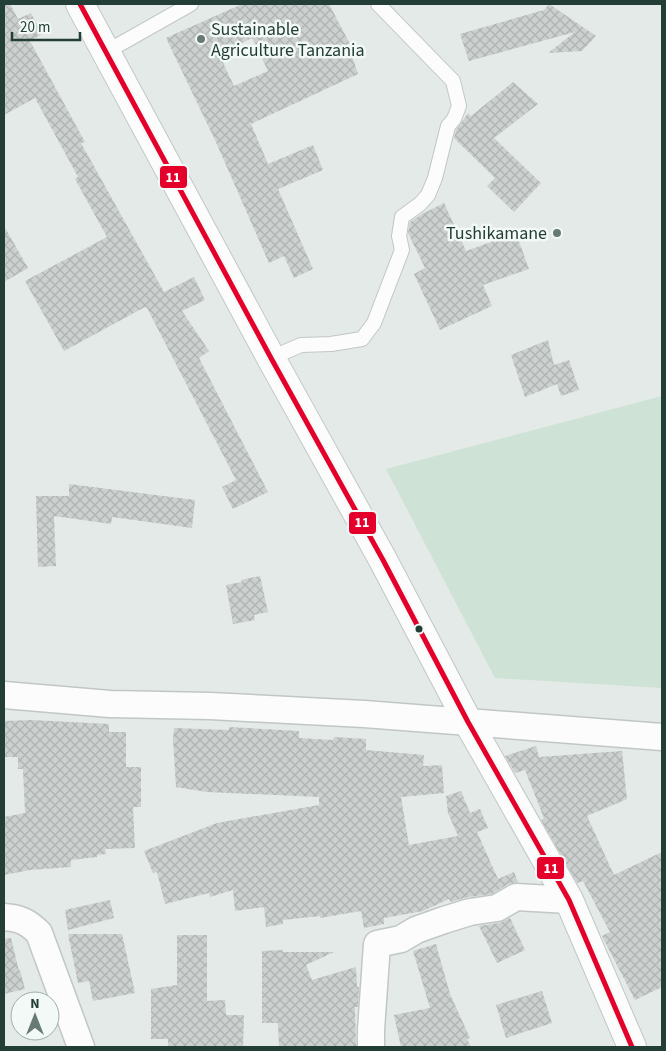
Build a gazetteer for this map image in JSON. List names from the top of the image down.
{
  "places": ["Sustainable Agriculture Tanzania", "Tushikamane"],
  "lines": ["transit line 11"],
  "scale_bar": "20 m",
  "north": "top"
}
